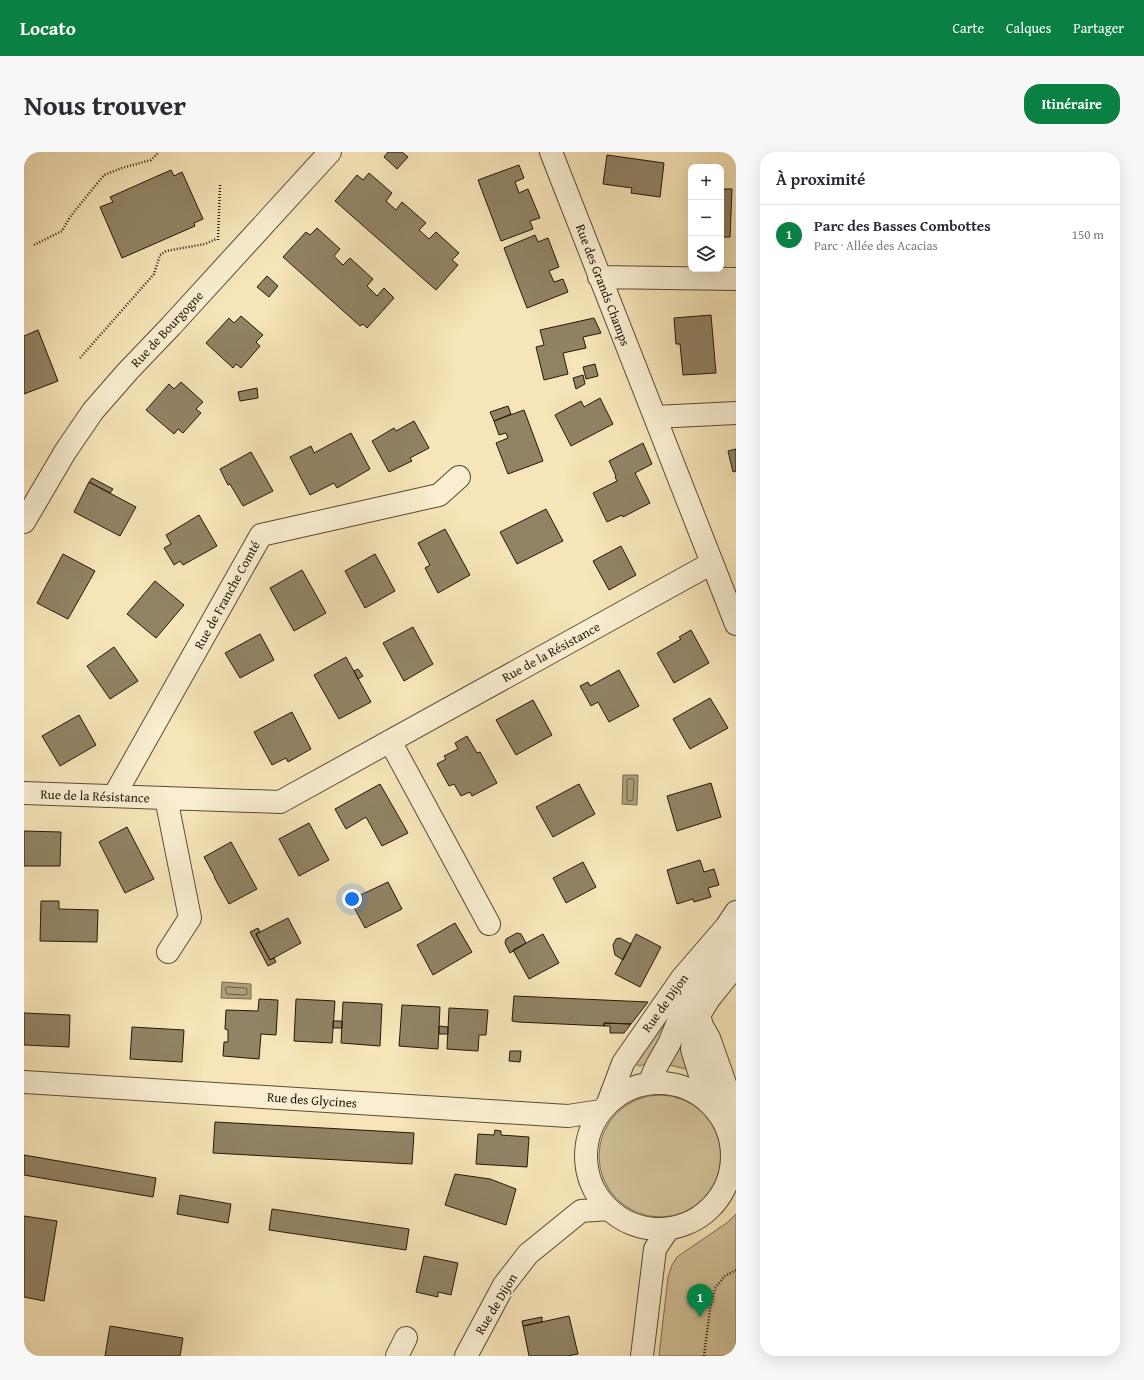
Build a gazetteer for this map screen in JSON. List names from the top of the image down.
{
  "streets": {
    "street": [
      "Rue des Grands Champs",
      "Rue de Bourgogne",
      "Rue de Franche Comté",
      "Rue de la Résistance",
      "Rue de Dijon",
      "Rue des Glycines"
    ]
  },
  "crossings": [
    ["Rue des Grands Champs", "Rue de la Résistance"],
    ["Rue de Franche Comté", "Rue de la Résistance"],
    ["Rue de Dijon", "Rue des Glycines"]
  ],
  "page": {
    "header": "Locato",
    "nav": ["Carte", "Calques", "Partager"],
    "title": "Nous trouver",
    "buttons": "Itinéraire",
    "heading": "À proximité",
    "map_buttons": ["+", "−"],
    "list": [
      {
        "mark": "1",
        "name": "Parc des Basses Combottes",
        "note": "Parc · Allée des Acacias",
        "value": "150 m"
      }
    ],
    "pins": "1"
  }
}
